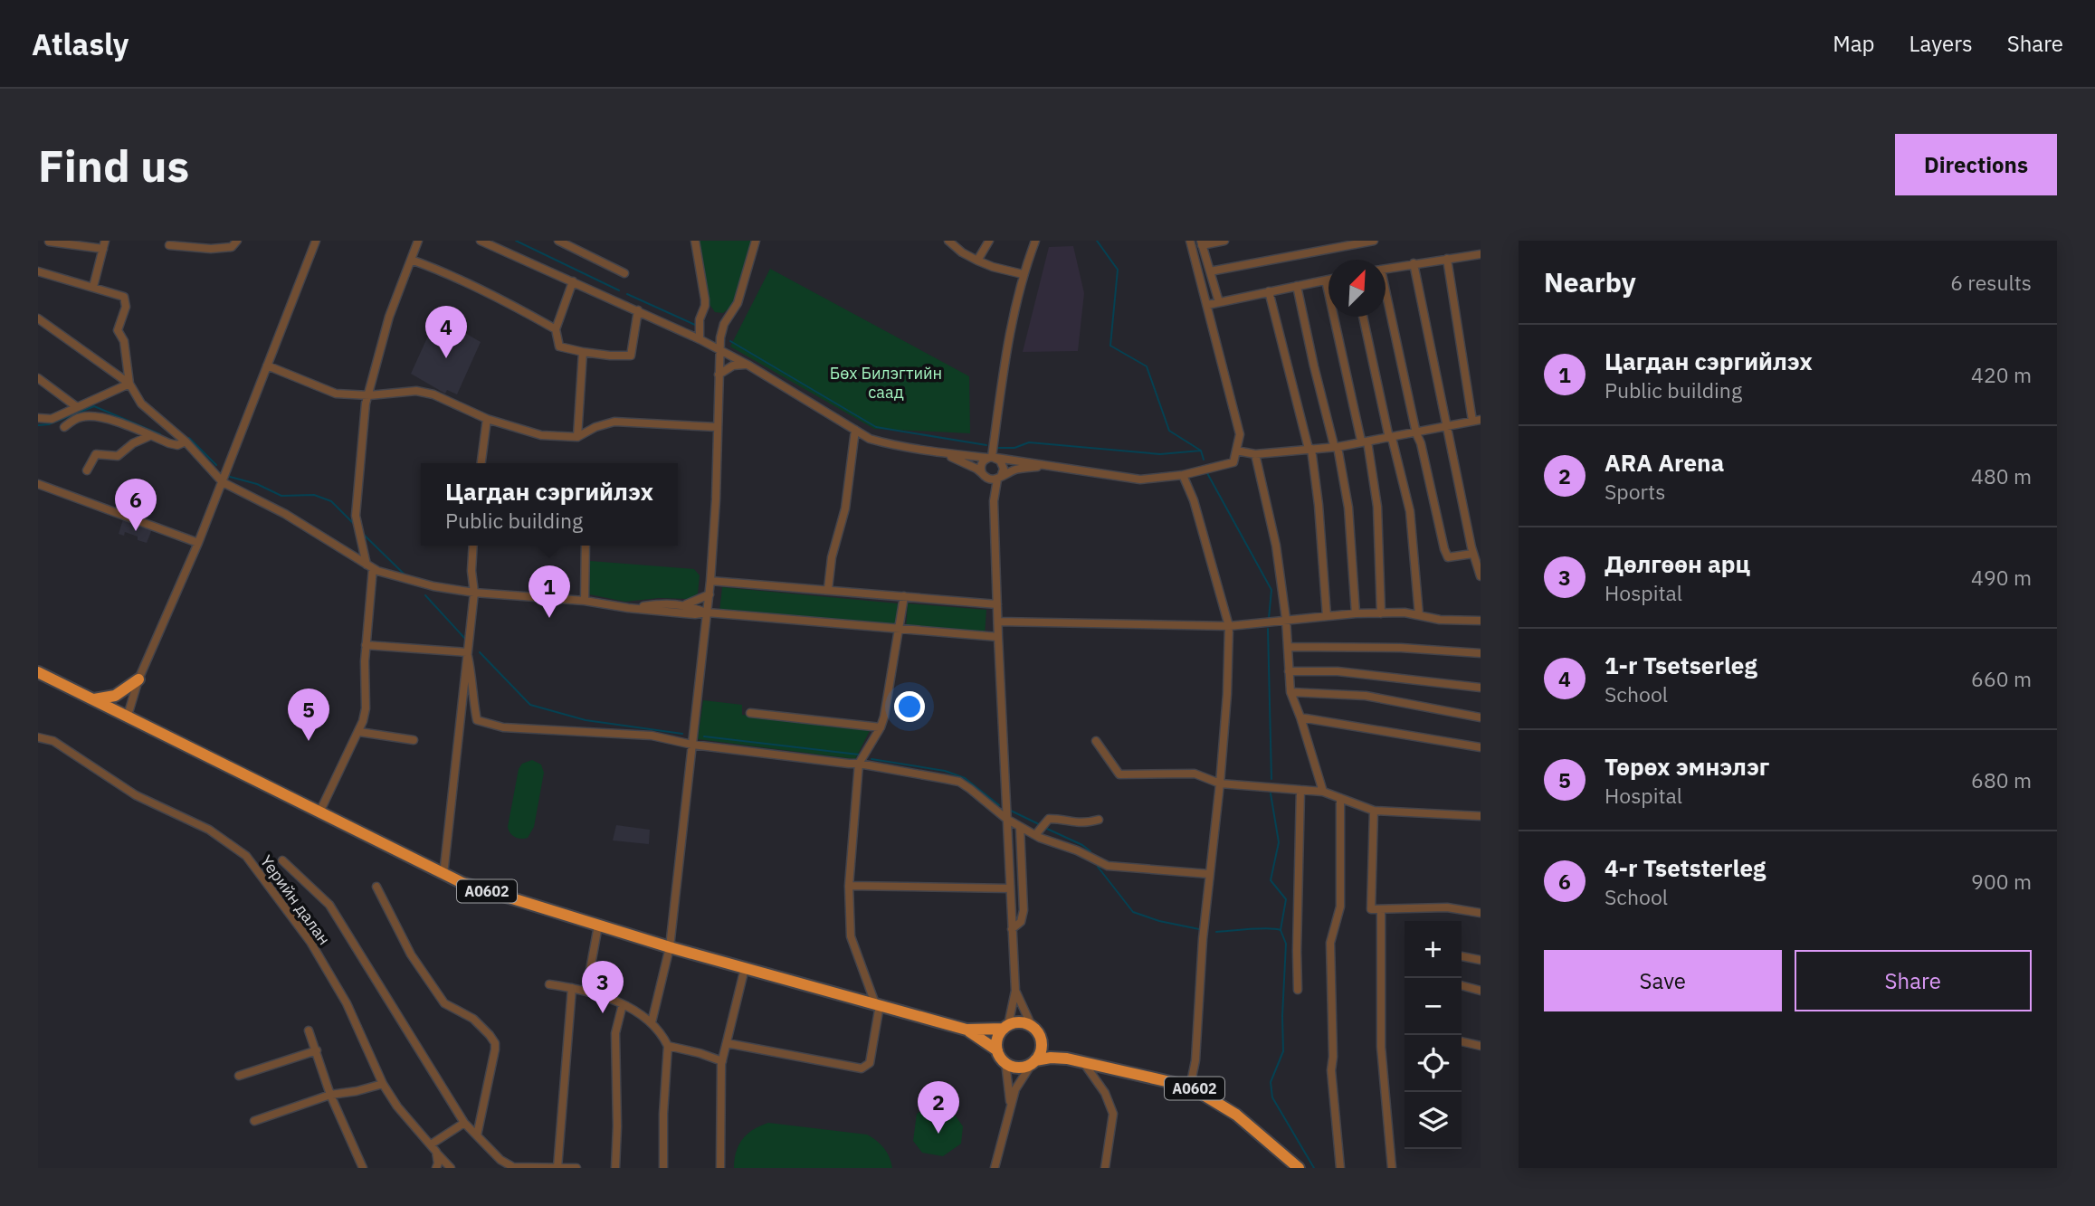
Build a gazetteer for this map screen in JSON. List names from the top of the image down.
{
  "streets": {
    "highway": ["A0602"],
    "street": ["Үерийн далан"]
  },
  "parks": ["Бөх Билэгтийн саад"],
  "north": "top right",
  "page": {
    "header": "Atlasly",
    "nav": ["Map", "Layers", "Share"],
    "buttons": [
      "Directions",
      ["Save", "Share"]
    ],
    "title": "Find us",
    "heading": ["Nearby", "6 results"],
    "pins": [
      "4",
      "6",
      "1",
      "5",
      "3",
      "2"
    ],
    "list": [
      {
        "mark": "1",
        "name": "Цагдан сэргийлэх",
        "note": "Public building",
        "value": "420 m"
      },
      {
        "mark": "2",
        "name": "ARA Arena",
        "note": "Sports",
        "value": "480 m"
      },
      {
        "mark": "3",
        "name": "Дөлгөөн арц",
        "note": "Hospital",
        "value": "490 m"
      },
      {
        "mark": "4",
        "name": "1-r Tsetserleg",
        "note": "School",
        "value": "660 m"
      },
      {
        "mark": "5",
        "name": "Төрөх эмнэлэг",
        "note": "Hospital",
        "value": "680 m"
      },
      {
        "mark": "6",
        "name": "4-r Tsetsterleg",
        "note": "School",
        "value": "900 m"
      }
    ],
    "popup": ["Цагдан сэргийлэх", "Public building"],
    "map_buttons": ["+", "−"]
  }
}
